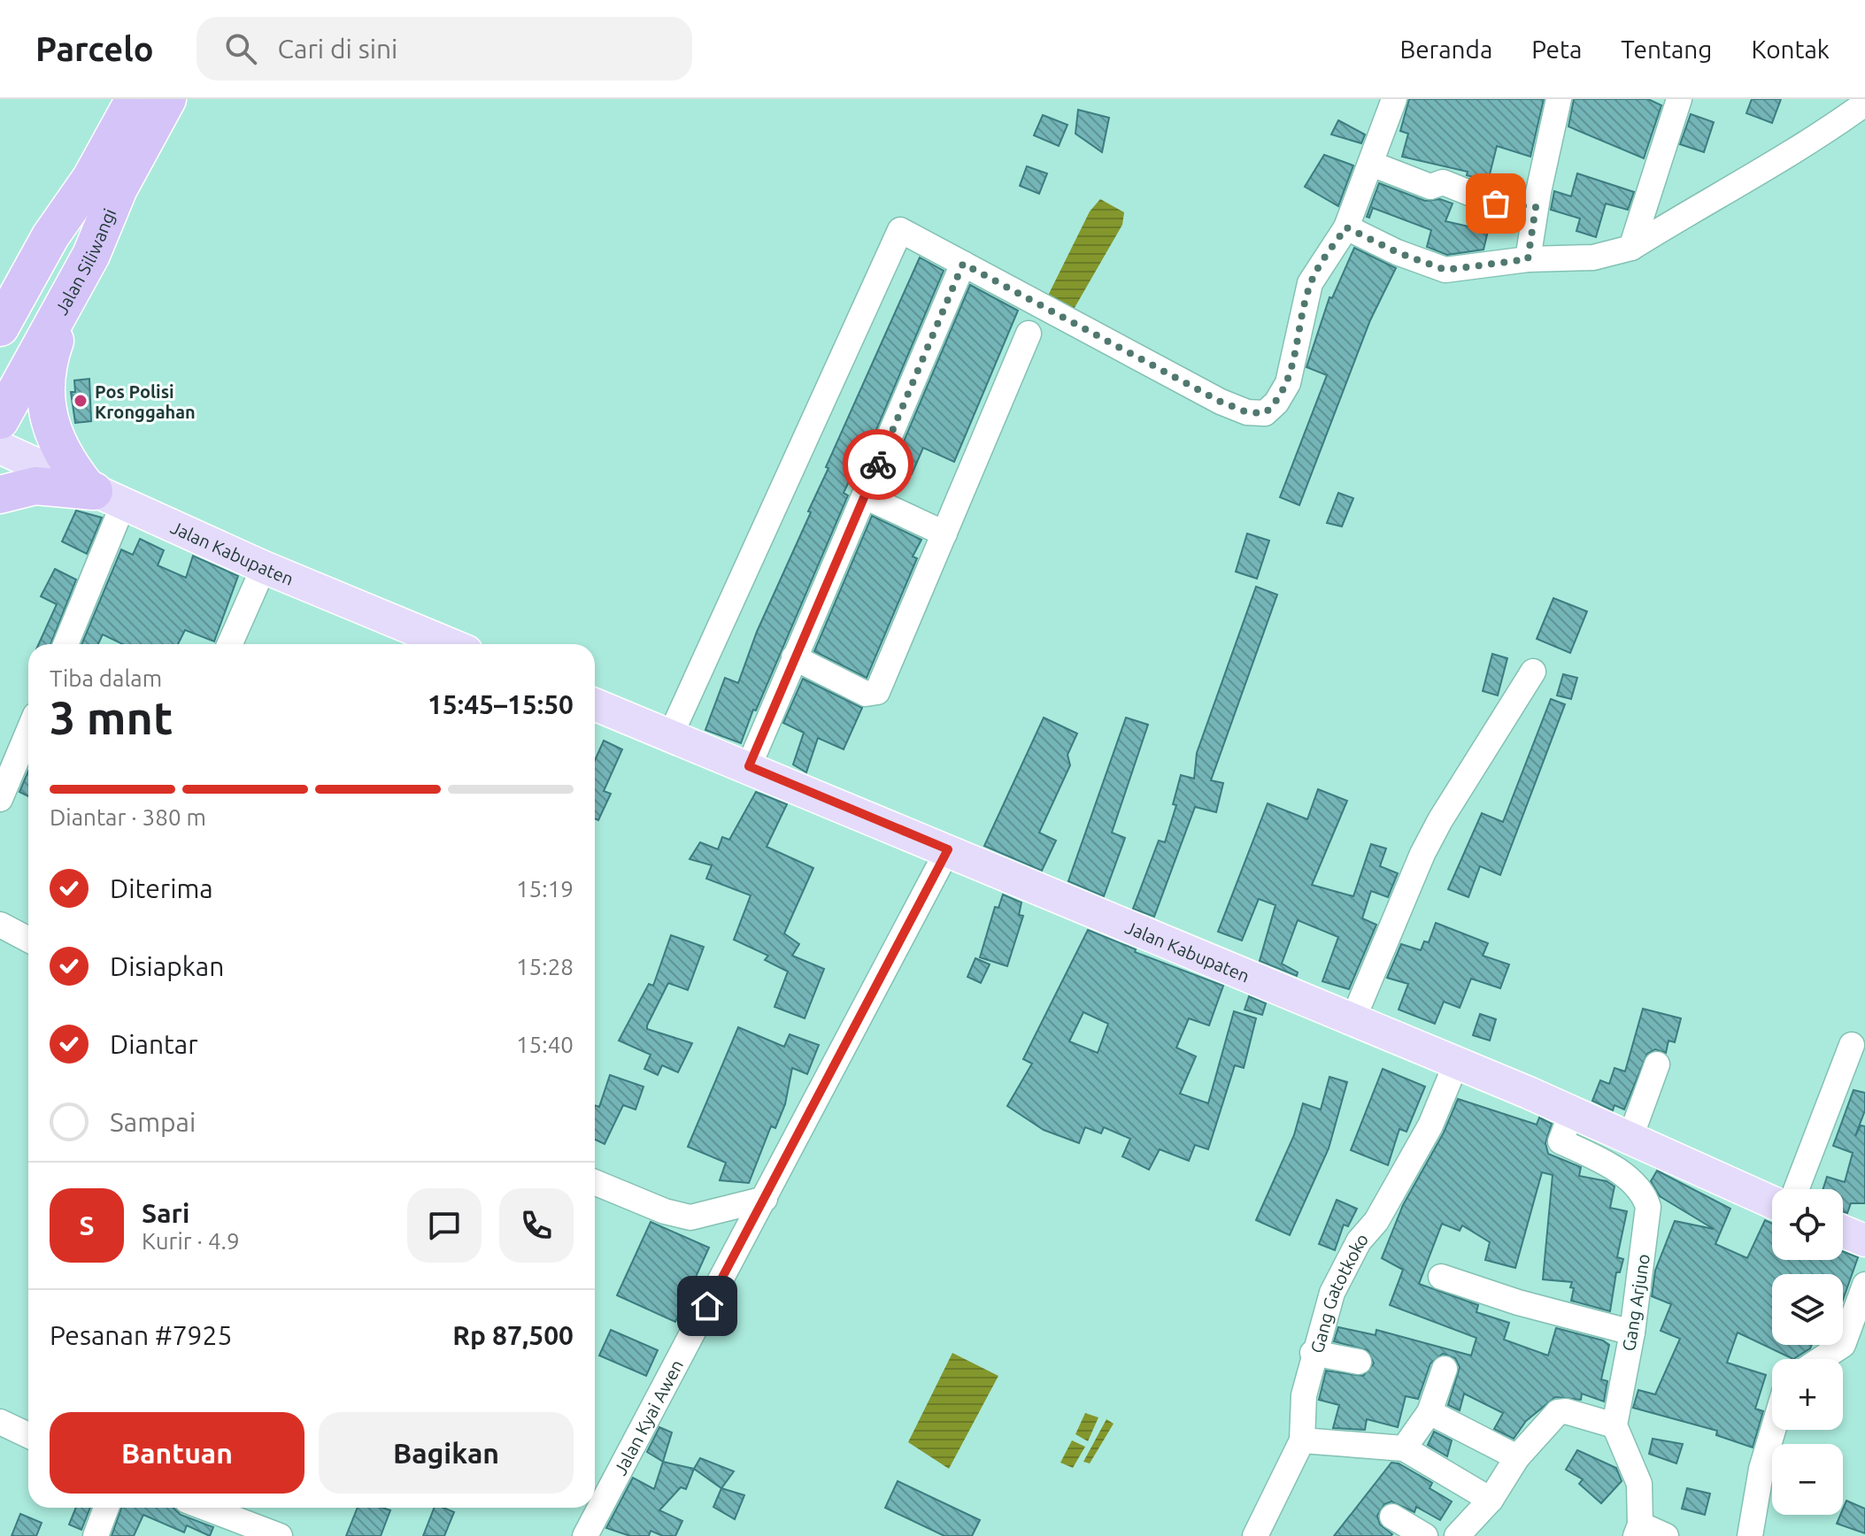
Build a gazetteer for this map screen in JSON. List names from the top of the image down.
{
  "streets": {
    "highway": ["Jalan Siliwangi"],
    "main road": ["Jalan Kabupaten"],
    "street": ["Gang Gatotkoko", "Gang Arjuno", "Jalan Kyai Awen"]
  },
  "crossings": [
    ["Jalan Kabupaten", "Gang Gatotkoko"],
    ["Jalan Kabupaten", "Gang Arjuno"],
    ["Jalan Kabupaten", "Jalan Kyai Awen"]
  ],
  "places": ["Pos Polisi Kronggahan"],
  "page": {
    "header": "Parcelo",
    "search": "Cari di sini",
    "nav": [
      "Beranda",
      "Peta",
      "Tentang",
      "Kontak"
    ],
    "heading": ["3 mnt", "Tiba dalam", "15:45–15:50"],
    "panel": [
      "Sari",
      "Kurir · 4.9",
      "Pesanan #7925",
      "Rp 87,500"
    ],
    "bar": "Diantar · 380 m",
    "list": [
      ["Diterima", "15:19"],
      ["Disiapkan", "15:28"],
      ["Diantar", "15:40"],
      "Sampai"
    ],
    "round": "S",
    "map_buttons": ["+", "−"],
    "buttons": ["Bantuan", "Bagikan"]
  }
}
